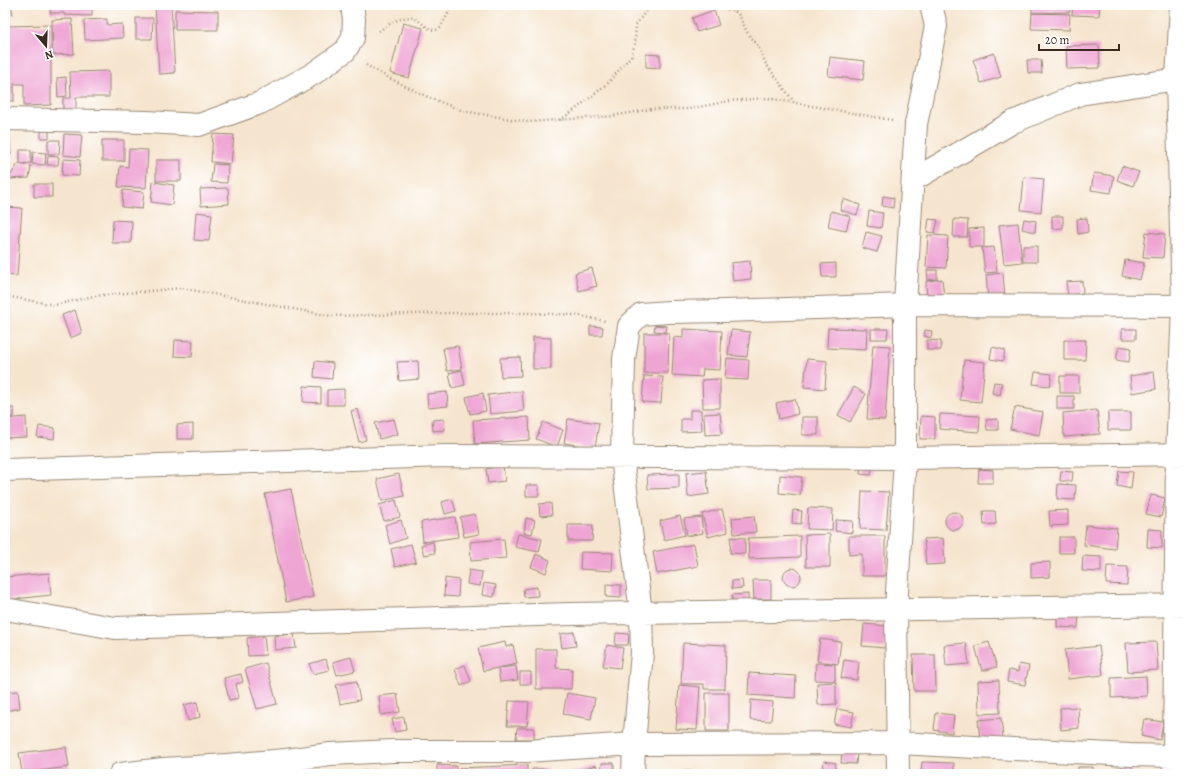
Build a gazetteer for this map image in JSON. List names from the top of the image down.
{
  "scale_bar": "20 m",
  "north": "bottom"
}
